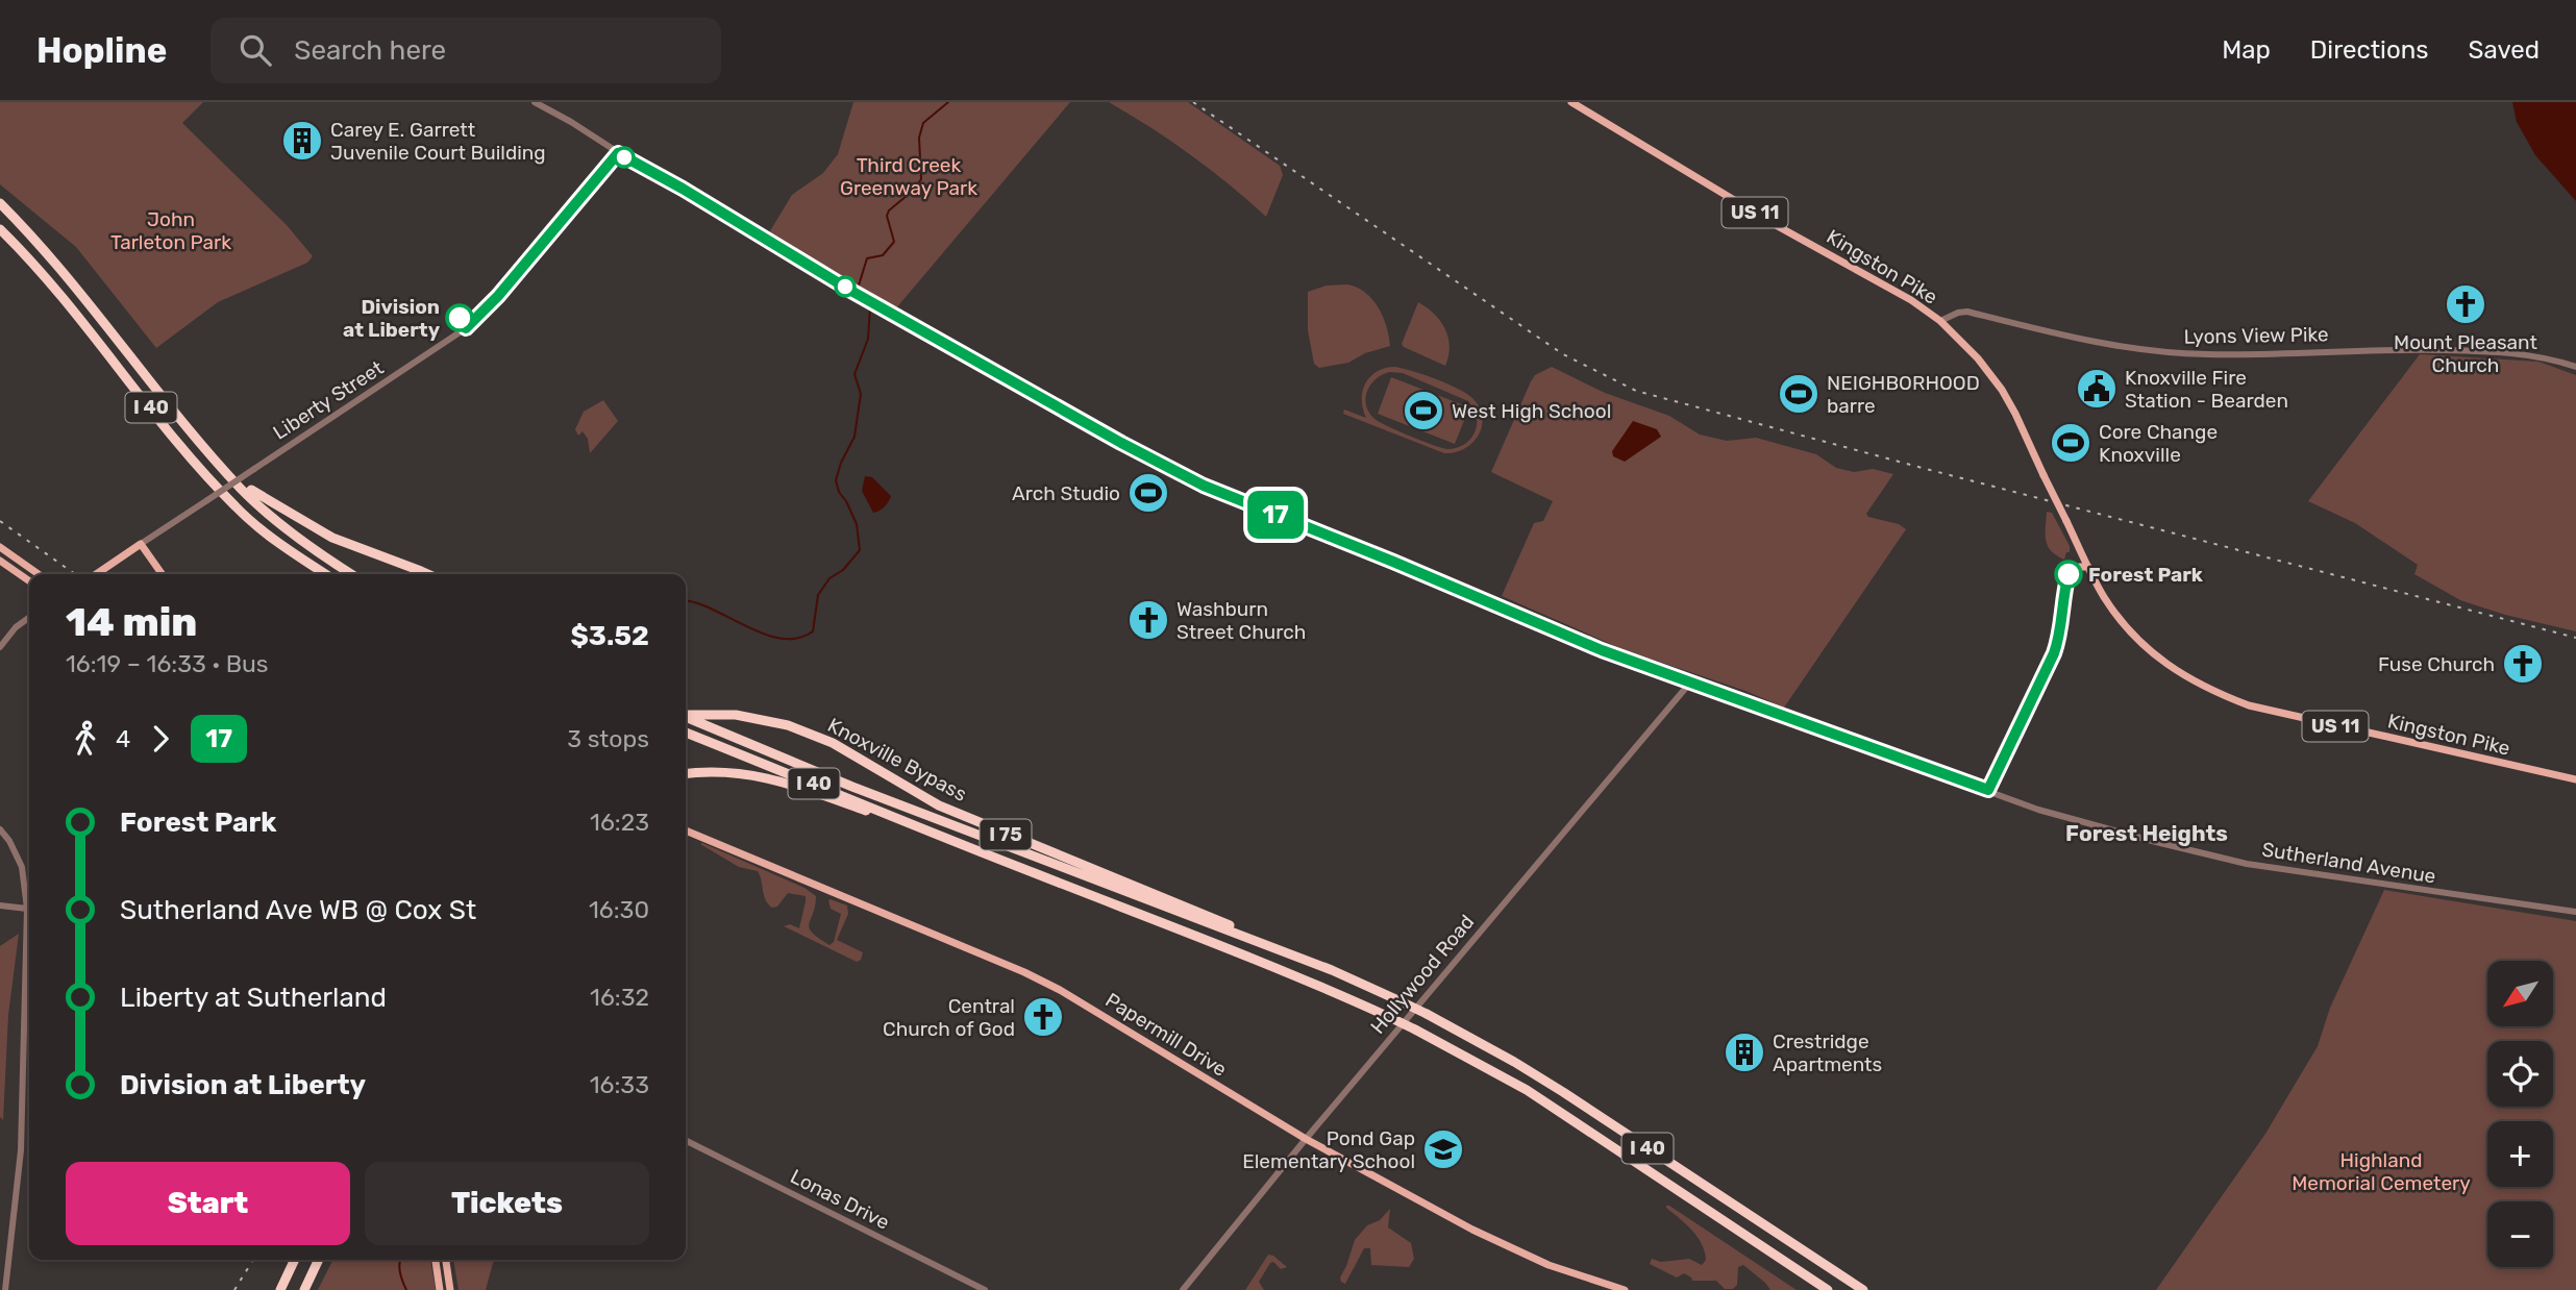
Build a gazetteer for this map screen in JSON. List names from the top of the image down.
{
  "streets": {
    "highway": ["I 40", "Knoxville Bypass", "I 75"],
    "main road": [
      "US 11",
      "Kingston Pike",
      "Liberty Street",
      "Papermill Drive"
    ],
    "street": [
      "Lyons View Pike",
      "Sutherland Avenue",
      "Hollywood Road",
      "Lonas Drive"
    ]
  },
  "crossings": [
    ["Kingston Pike", "Lyons View Pike"],
    ["Liberty Street", "Sutherland Avenue"],
    ["I 40", "Knoxville Bypass"],
    ["Sutherland Avenue", "Hollywood Road"],
    ["Hollywood Road", "Papermill Drive"]
  ],
  "districts": ["Forest Heights"],
  "parks": ["Third Creek Greenway Park", "John Tarleton Park", "Highland Memorial Cemetery"],
  "places": {
    "building": ["Carey E. Garrett Juvenile Court Building", "Crestridge Apartments"],
    "church": [
      "Mount Pleasant Church",
      "Washburn Street Church",
      "Fuse Church",
      "Central Church of God"
    ],
    "other": ["Division at Liberty", "Forest Park"],
    "public building": ["Knoxville Fire Station - Bearden"],
    "sports": [
      "NEIGHBORHOOD barre",
      "West High School",
      "Core Change Knoxville",
      "Arch Studio"
    ],
    "school or university": ["Pond Gap Elementary School"]
  },
  "lines": ["bus line 17"],
  "north": "bottom left",
  "page": {
    "header": "Hopline",
    "search": "Search here",
    "nav": ["Map", "Directions", "Saved"],
    "on_map": "17",
    "heading": ["14 min", "16:19 – 16:33 · Bus", "$3.52"],
    "legs": ["4", "17", "3 stops"],
    "list": [
      {
        "name": "Forest Park",
        "value": "16:23"
      },
      {
        "name": "Sutherland Ave WB @ Cox St",
        "value": "16:30"
      },
      {
        "name": "Liberty at Sutherland",
        "value": "16:32"
      },
      {
        "name": "Division at Liberty",
        "value": "16:33"
      }
    ],
    "map_buttons": ["+", "−"],
    "buttons": ["Start", "Tickets"]
  }
}
